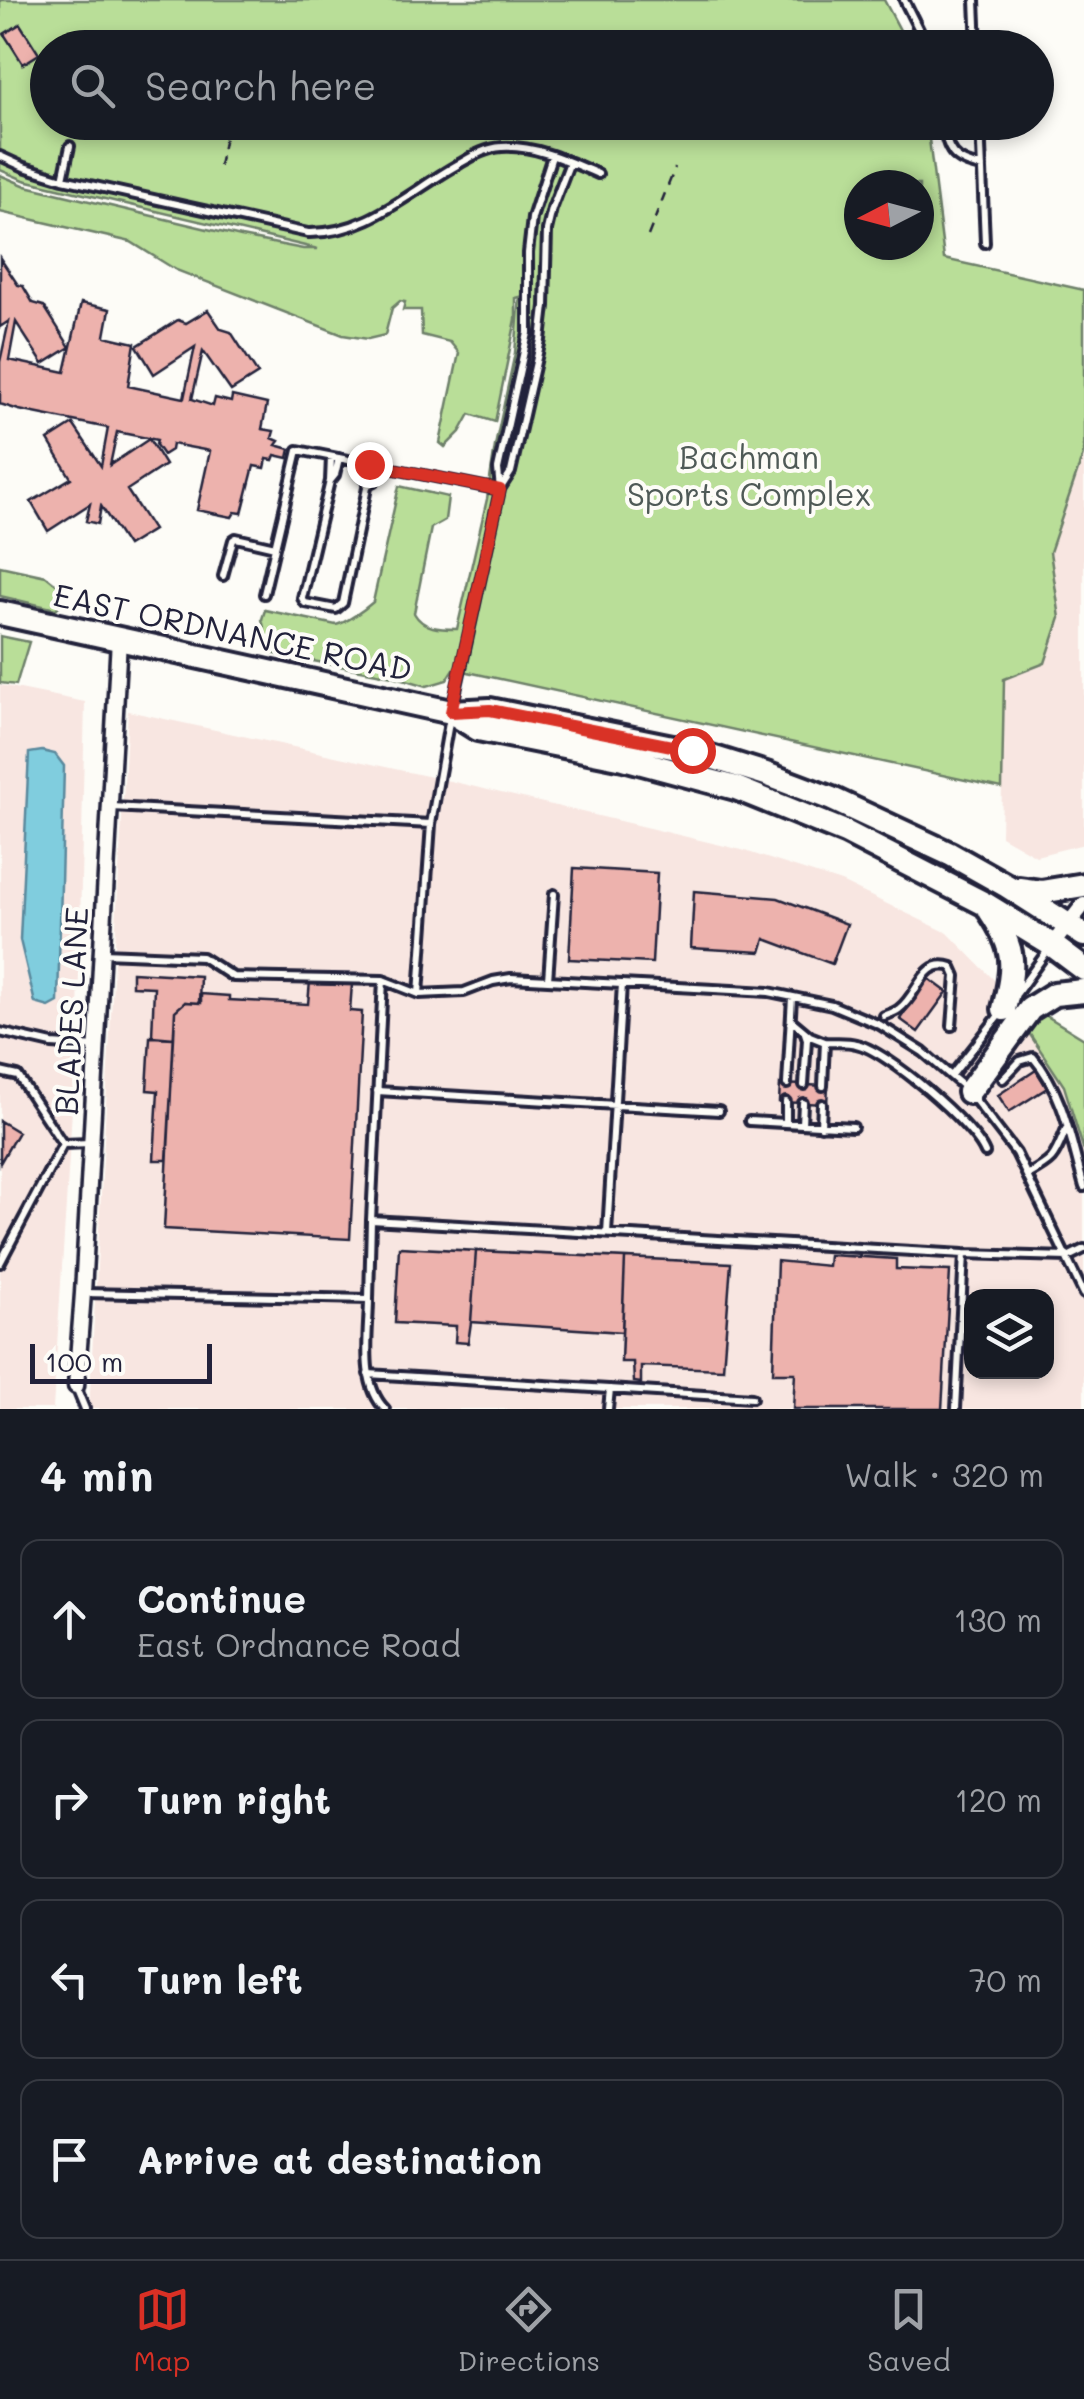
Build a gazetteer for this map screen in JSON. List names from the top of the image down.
{
  "streets": {
    "main road": ["EAST ORDNANCE ROAD"],
    "street": ["BLADES LANE"]
  },
  "crossings": [
    ["EAST ORDNANCE ROAD", "BLADES LANE"]
  ],
  "parks": ["Bachman Sports Complex"],
  "scale_bar": "100 m",
  "north": "left",
  "page": {
    "search": "Search here",
    "scale": "100 m",
    "heading": ["4 min", "Walk · 320 m"],
    "list": [
      ["Continue", "East Ordnance Road", "130 m"],
      ["Turn right", "120 m"],
      ["Turn left", "70 m"],
      "Arrive at destination"
    ],
    "nav": ["Map", "Directions", "Saved"]
  }
}
